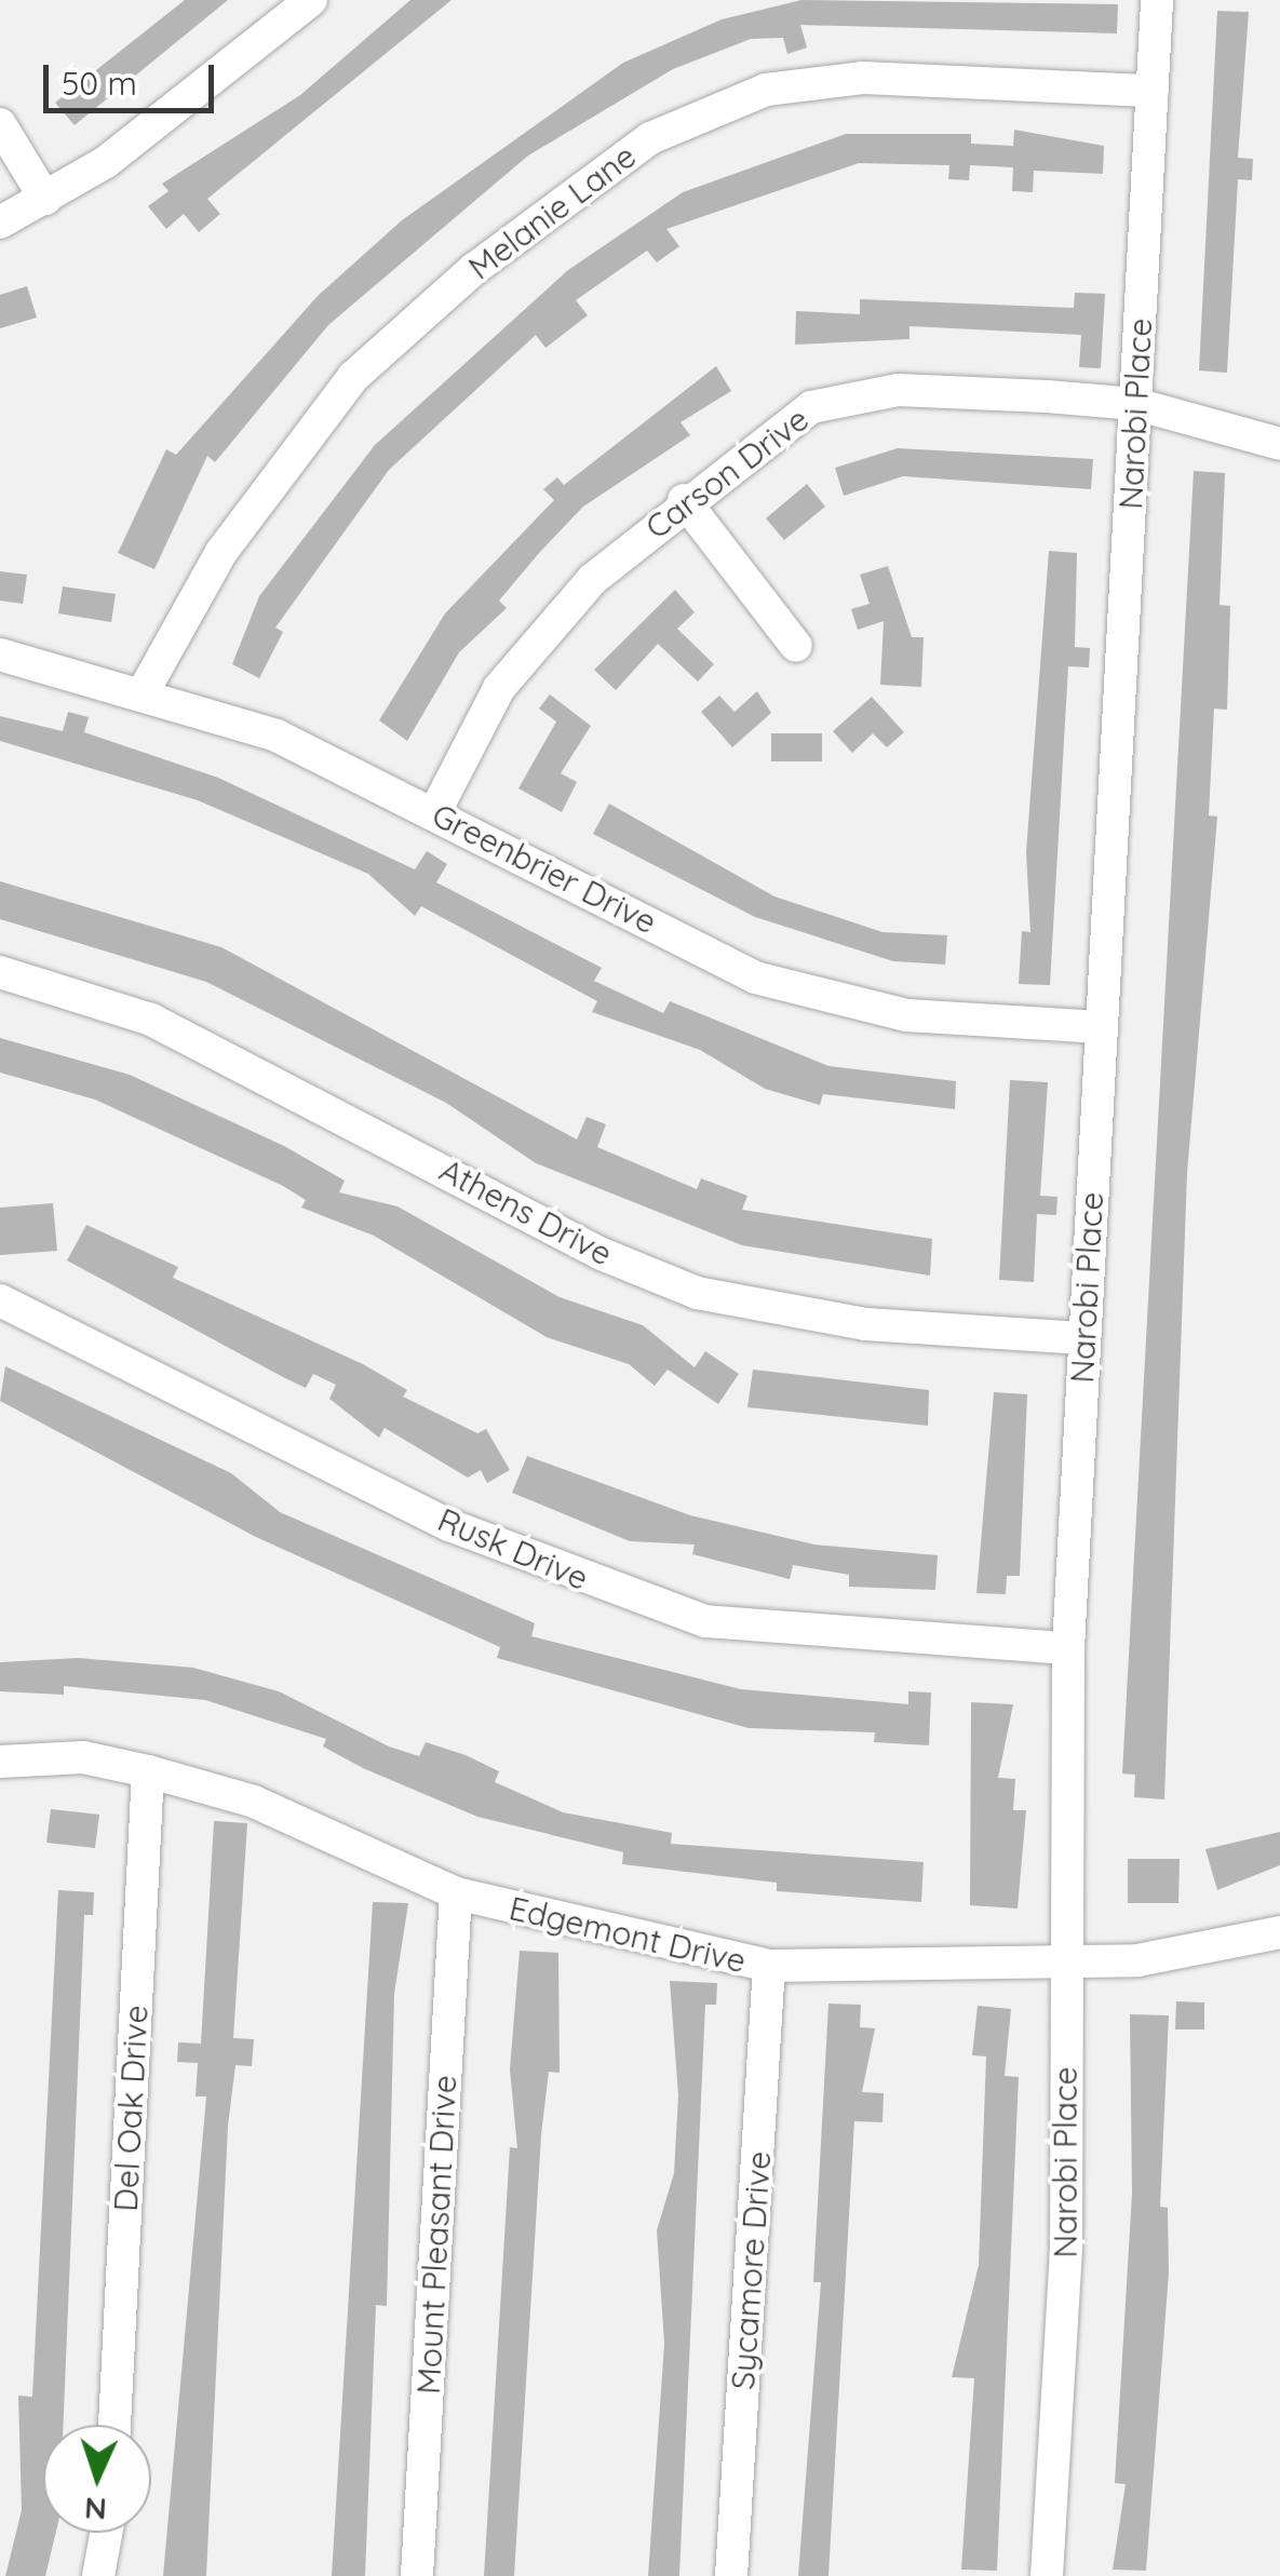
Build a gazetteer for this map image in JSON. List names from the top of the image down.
{
  "streets": {
    "street": [
      "Melanie Lane",
      "Narobi Place",
      "Carson Drive",
      "Greenbrier Drive",
      "Athens Drive",
      "Rusk Drive",
      "Edgemont Drive",
      "Del Oak Drive",
      "Mount Pleasant Drive",
      "Sycamore Drive"
    ]
  },
  "crossings": [
    ["Melanie Lane", "Narobi Place"],
    ["Melanie Lane", "Greenbrier Drive"],
    ["Narobi Place", "Carson Drive"],
    ["Narobi Place", "Greenbrier Drive"],
    ["Narobi Place", "Athens Drive"],
    ["Narobi Place", "Rusk Drive"],
    ["Narobi Place", "Edgemont Drive"],
    ["Carson Drive", "Greenbrier Drive"],
    ["Edgemont Drive", "Del Oak Drive"],
    ["Edgemont Drive", "Mount Pleasant Drive"],
    ["Edgemont Drive", "Sycamore Drive"]
  ],
  "scale_bar": "50 m",
  "north": "bottom"
}
